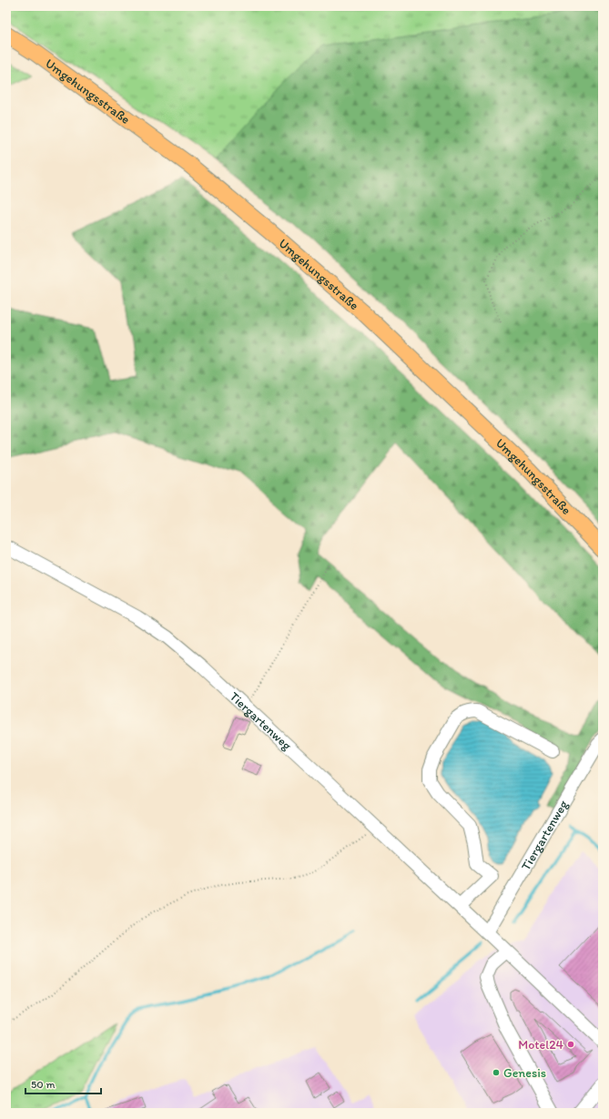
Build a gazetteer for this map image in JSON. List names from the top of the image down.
{
  "streets": {
    "main road": ["Umgehungsstraße"],
    "street": ["Tiergartenweg"]
  },
  "places": ["Motel24", "Genesis"],
  "scale_bar": "50 m"
}
